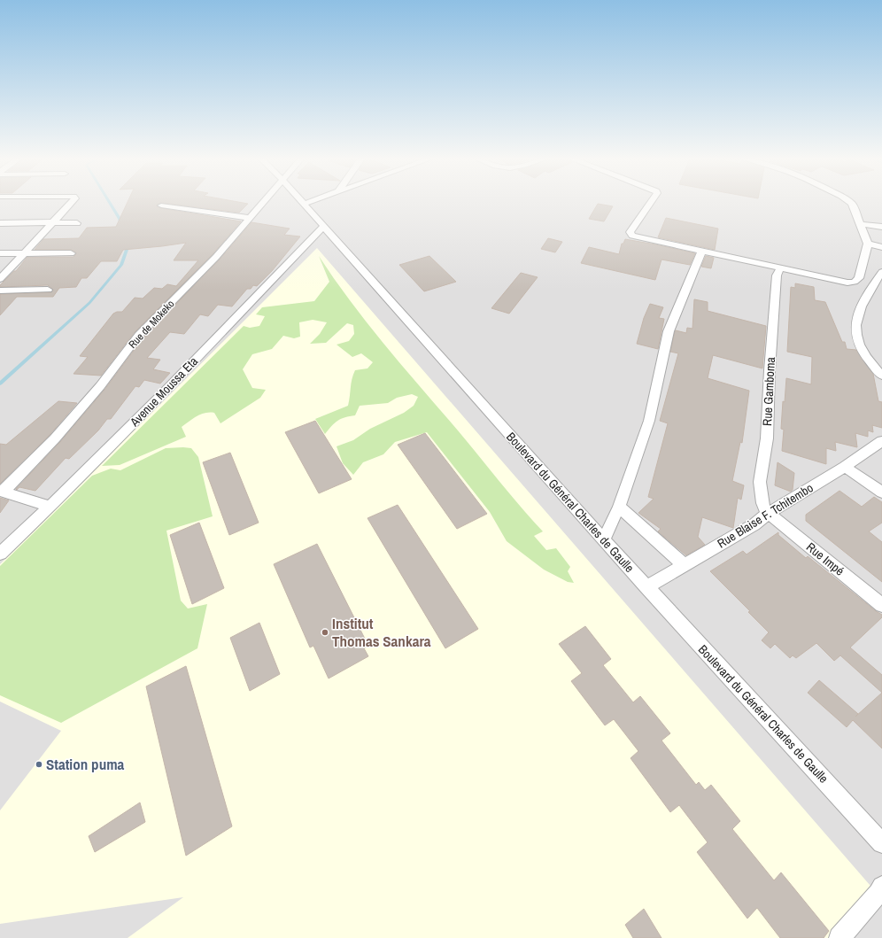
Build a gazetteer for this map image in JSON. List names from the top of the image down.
{
  "streets": {
    "street": [
      "Rue de Mokeko",
      "Avenue Moussa Eta",
      "Rue Gamboma",
      "Boulevard du Général Charles de Gaulle",
      "Rue Blaise F. Tchitembo",
      "Rue Impé"
    ]
  },
  "crossings": [
    ["Avenue Moussa Eta", "Boulevard du Général Charles de Gaulle"],
    ["Rue Gamboma", "Rue Blaise F. Tchitembo"],
    ["Rue Gamboma", "Rue Impé"],
    ["Boulevard du Général Charles de Gaulle", "Rue Blaise F. Tchitembo"],
    ["Rue Blaise F. Tchitembo", "Rue Impé"]
  ],
  "places": ["Institut Thomas Sankara", "Station puma"]
}
